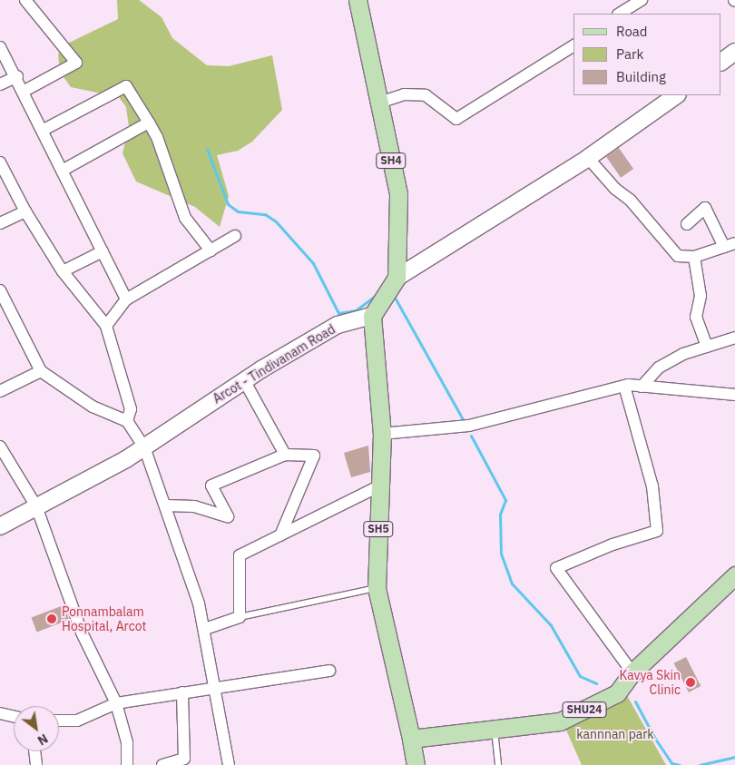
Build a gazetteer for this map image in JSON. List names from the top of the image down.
{
  "streets": {
    "main road": [
      "SH4",
      "Arcot - Tindivanam Road",
      "SH5",
      "SHU24"
    ]
  },
  "crossings": [
    ["Arcot - Tindivanam Road", "SH5"],
    ["SH5", "SHU24"]
  ],
  "parks": ["kannnan park"],
  "places": ["Ponnambalam Hospital, Arcot", "Kavya Skin Clinic"],
  "legend": ["Road", "Park", "Building"],
  "north": "bottom right"
}
